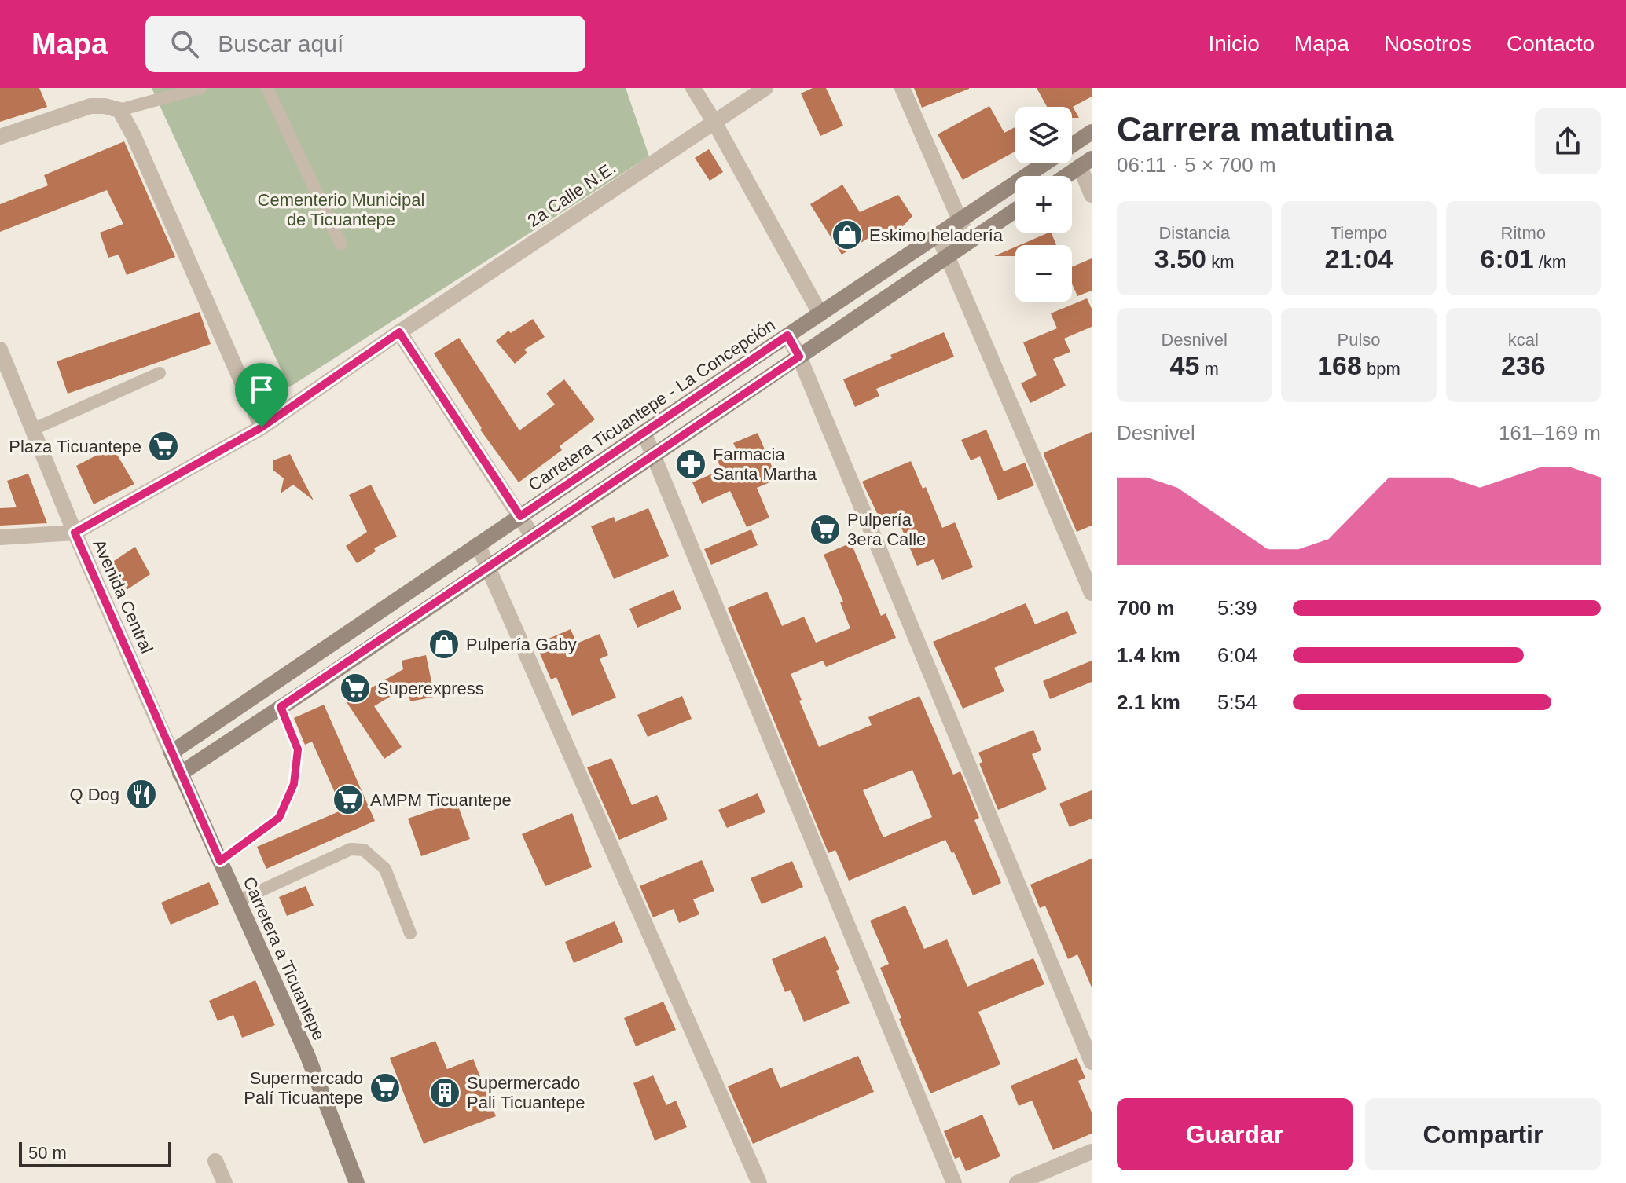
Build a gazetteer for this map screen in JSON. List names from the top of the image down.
{
  "streets": {
    "main road": ["Carretera Ticuantepe - La Concepción", "Carretera a Ticuantepe"],
    "street": ["2a Calle N.E.", "Avenida Central"]
  },
  "crossings": [
    ["2a Calle N.E.", "Avenida Central"],
    ["Carretera Ticuantepe - La Concepción", "Avenida Central"],
    ["Carretera Ticuantepe - La Concepción", "Carretera a Ticuantepe"],
    ["Avenida Central", "Carretera a Ticuantepe"]
  ],
  "parks": ["Cementerio Municipal de Ticuantepe"],
  "places": {
    "shop": ["Eskimo heladería", "Pulpería Gaby"],
    "supermarket": [
      "Plaza Ticuantepe",
      "Pulpería 3era Calle",
      "Superexpress",
      "AMPM Ticuantepe",
      "Supermercado Palí Ticuantepe"
    ],
    "pharmacy": ["Farmacia Santa Martha"],
    "restaurant": ["Q Dog"],
    "building": ["Supermercado Pali Ticuantepe"]
  },
  "scale_bar": "50 m",
  "page": {
    "header": "Mapa",
    "search": "Buscar aquí",
    "nav": [
      "Inicio",
      "Mapa",
      "Nosotros",
      "Contacto"
    ],
    "heading": ["Carrera matutina", "06:11 · 5 × 700 m"],
    "map_buttons": ["+", "−"],
    "stats": [
      ["Distancia", "3.50 km"],
      ["Tiempo", "21:04"],
      ["Ritmo", "6:01 /km"],
      ["Desnivel", "45 m"],
      ["Pulso", "168 bpm"],
      ["kcal", "236"]
    ],
    "chart": ["Desnivel", "161–169 m"],
    "list": [
      {
        "name": "700 m",
        "note": "5:39"
      },
      {
        "name": "1.4 km",
        "note": "6:04"
      },
      {
        "name": "2.1 km",
        "note": "5:54"
      }
    ],
    "buttons": ["Guardar", "Compartir"],
    "scale": "50 m"
  }
}
